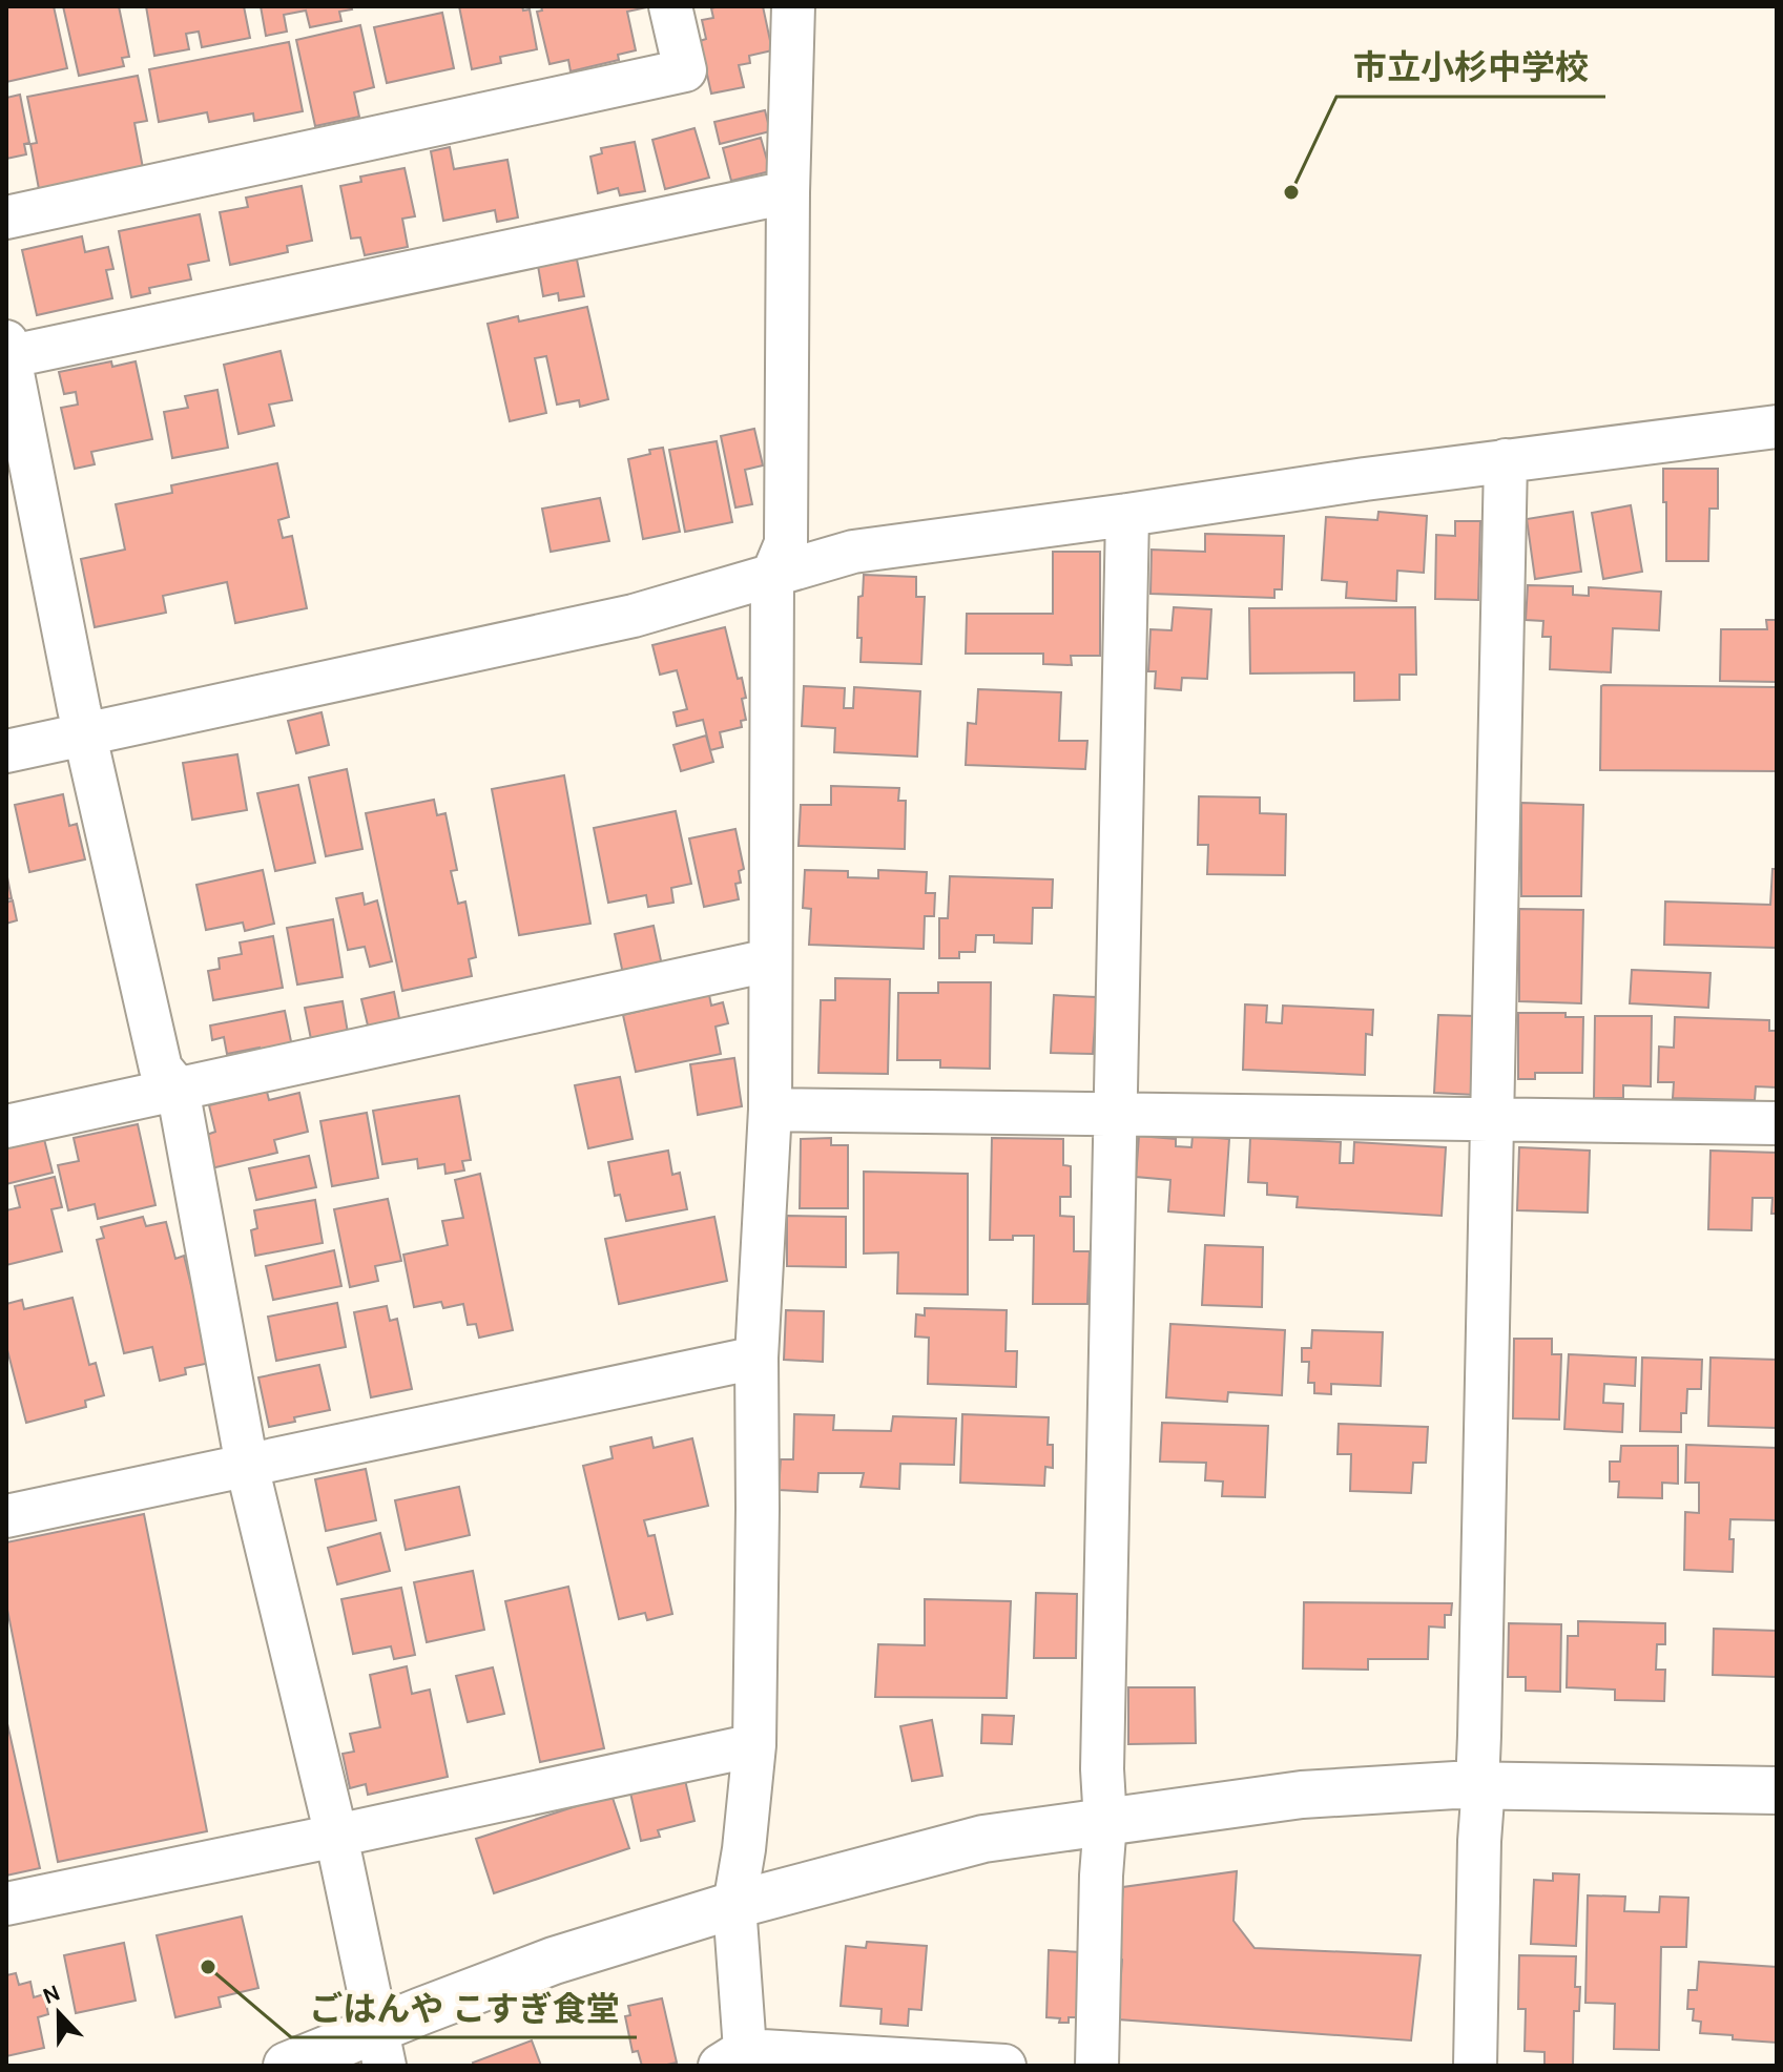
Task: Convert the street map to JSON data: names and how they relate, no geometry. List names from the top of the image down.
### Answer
{
  "places": ["市立小杉中学校", "ごはんや こすぎ食堂"],
  "north": "top"
}
